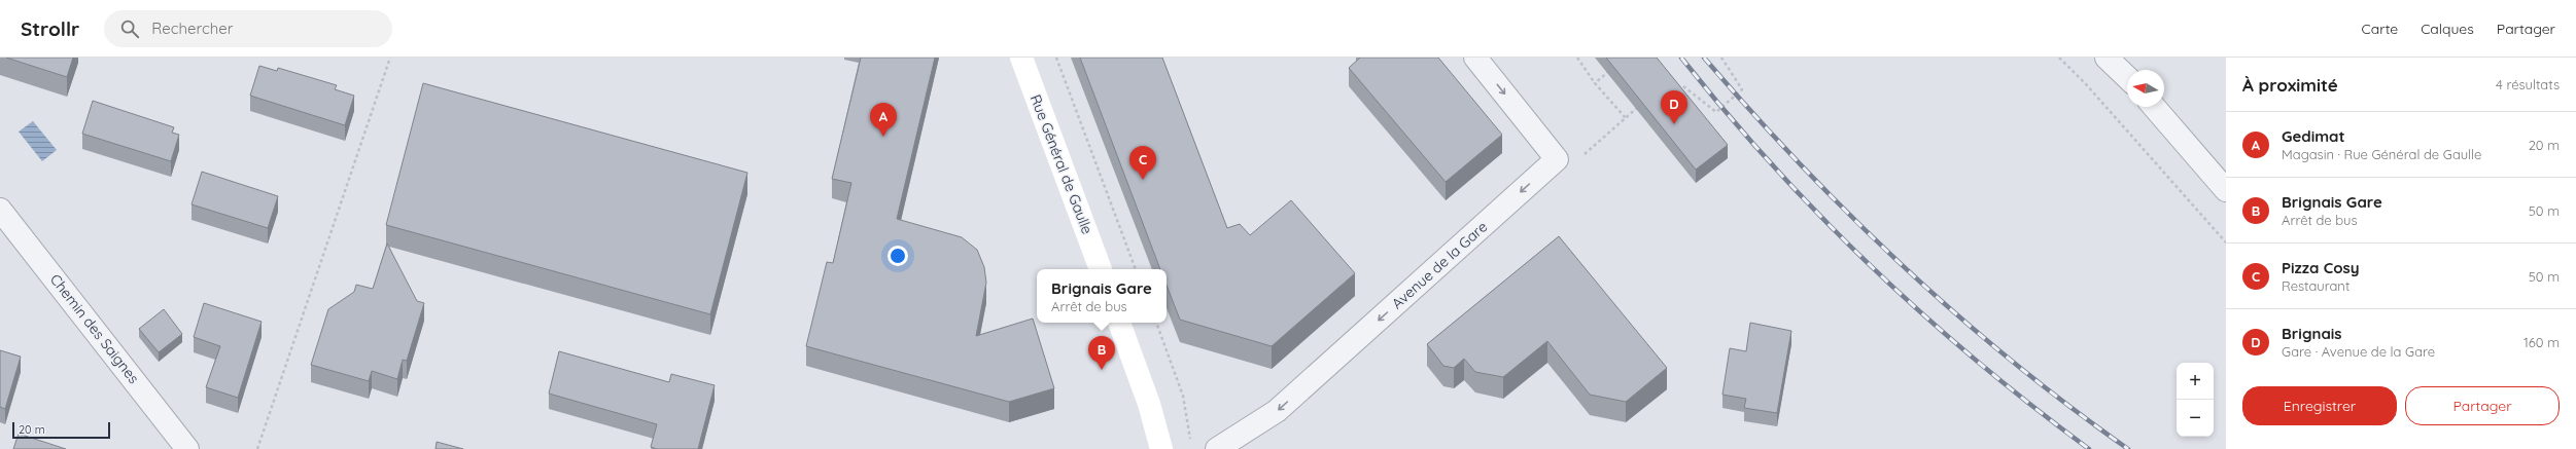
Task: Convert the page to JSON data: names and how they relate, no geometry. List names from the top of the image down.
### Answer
{
  "streets": {
    "main road": ["Rue Général de Gaulle"],
    "street": ["Avenue de la Gare", "Chemin des Saignes"]
  },
  "one_way": ["Avenue de la Gare"],
  "scale_bar": "20 m",
  "north": "left",
  "page": {
    "header": "Strollr",
    "search": "Rechercher",
    "nav": ["Carte", "Calques", "Partager"],
    "heading": ["À proximité", "4 résultats"],
    "pins": [
      "D",
      "A",
      "C",
      "B"
    ],
    "list": [
      {
        "mark": "A",
        "name": "Gedimat",
        "note": "Magasin · Rue Général de Gaulle",
        "value": "20 m"
      },
      {
        "mark": "B",
        "name": "Brignais Gare",
        "note": "Arrêt de bus",
        "value": "50 m"
      },
      {
        "mark": "C",
        "name": "Pizza Cosy",
        "note": "Restaurant",
        "value": "50 m"
      },
      {
        "mark": "D",
        "name": "Brignais",
        "note": "Gare · Avenue de la Gare",
        "value": "160 m"
      }
    ],
    "popup": ["Brignais Gare", "Arrêt de bus"],
    "map_buttons": ["+", "−"],
    "buttons": ["Enregistrer", "Partager"],
    "scale": "20 m"
  }
}
